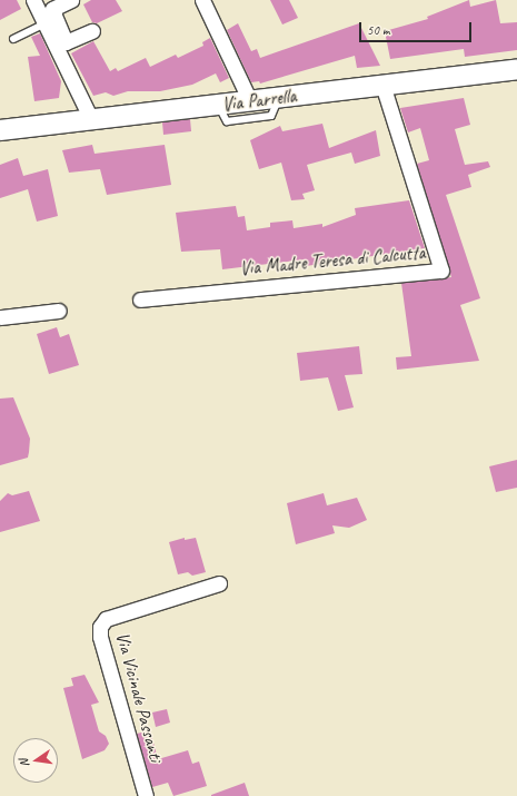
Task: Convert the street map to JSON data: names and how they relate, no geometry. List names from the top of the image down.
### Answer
{
  "streets": {
    "street": ["Via Parrella", "Via Madre Teresa di Calcutta", "Via Vicinale Passanti"]
  },
  "crossings": [
    ["Via Parrella", "Via Madre Teresa di Calcutta"]
  ],
  "scale_bar": "50 m",
  "north": "left"
}
